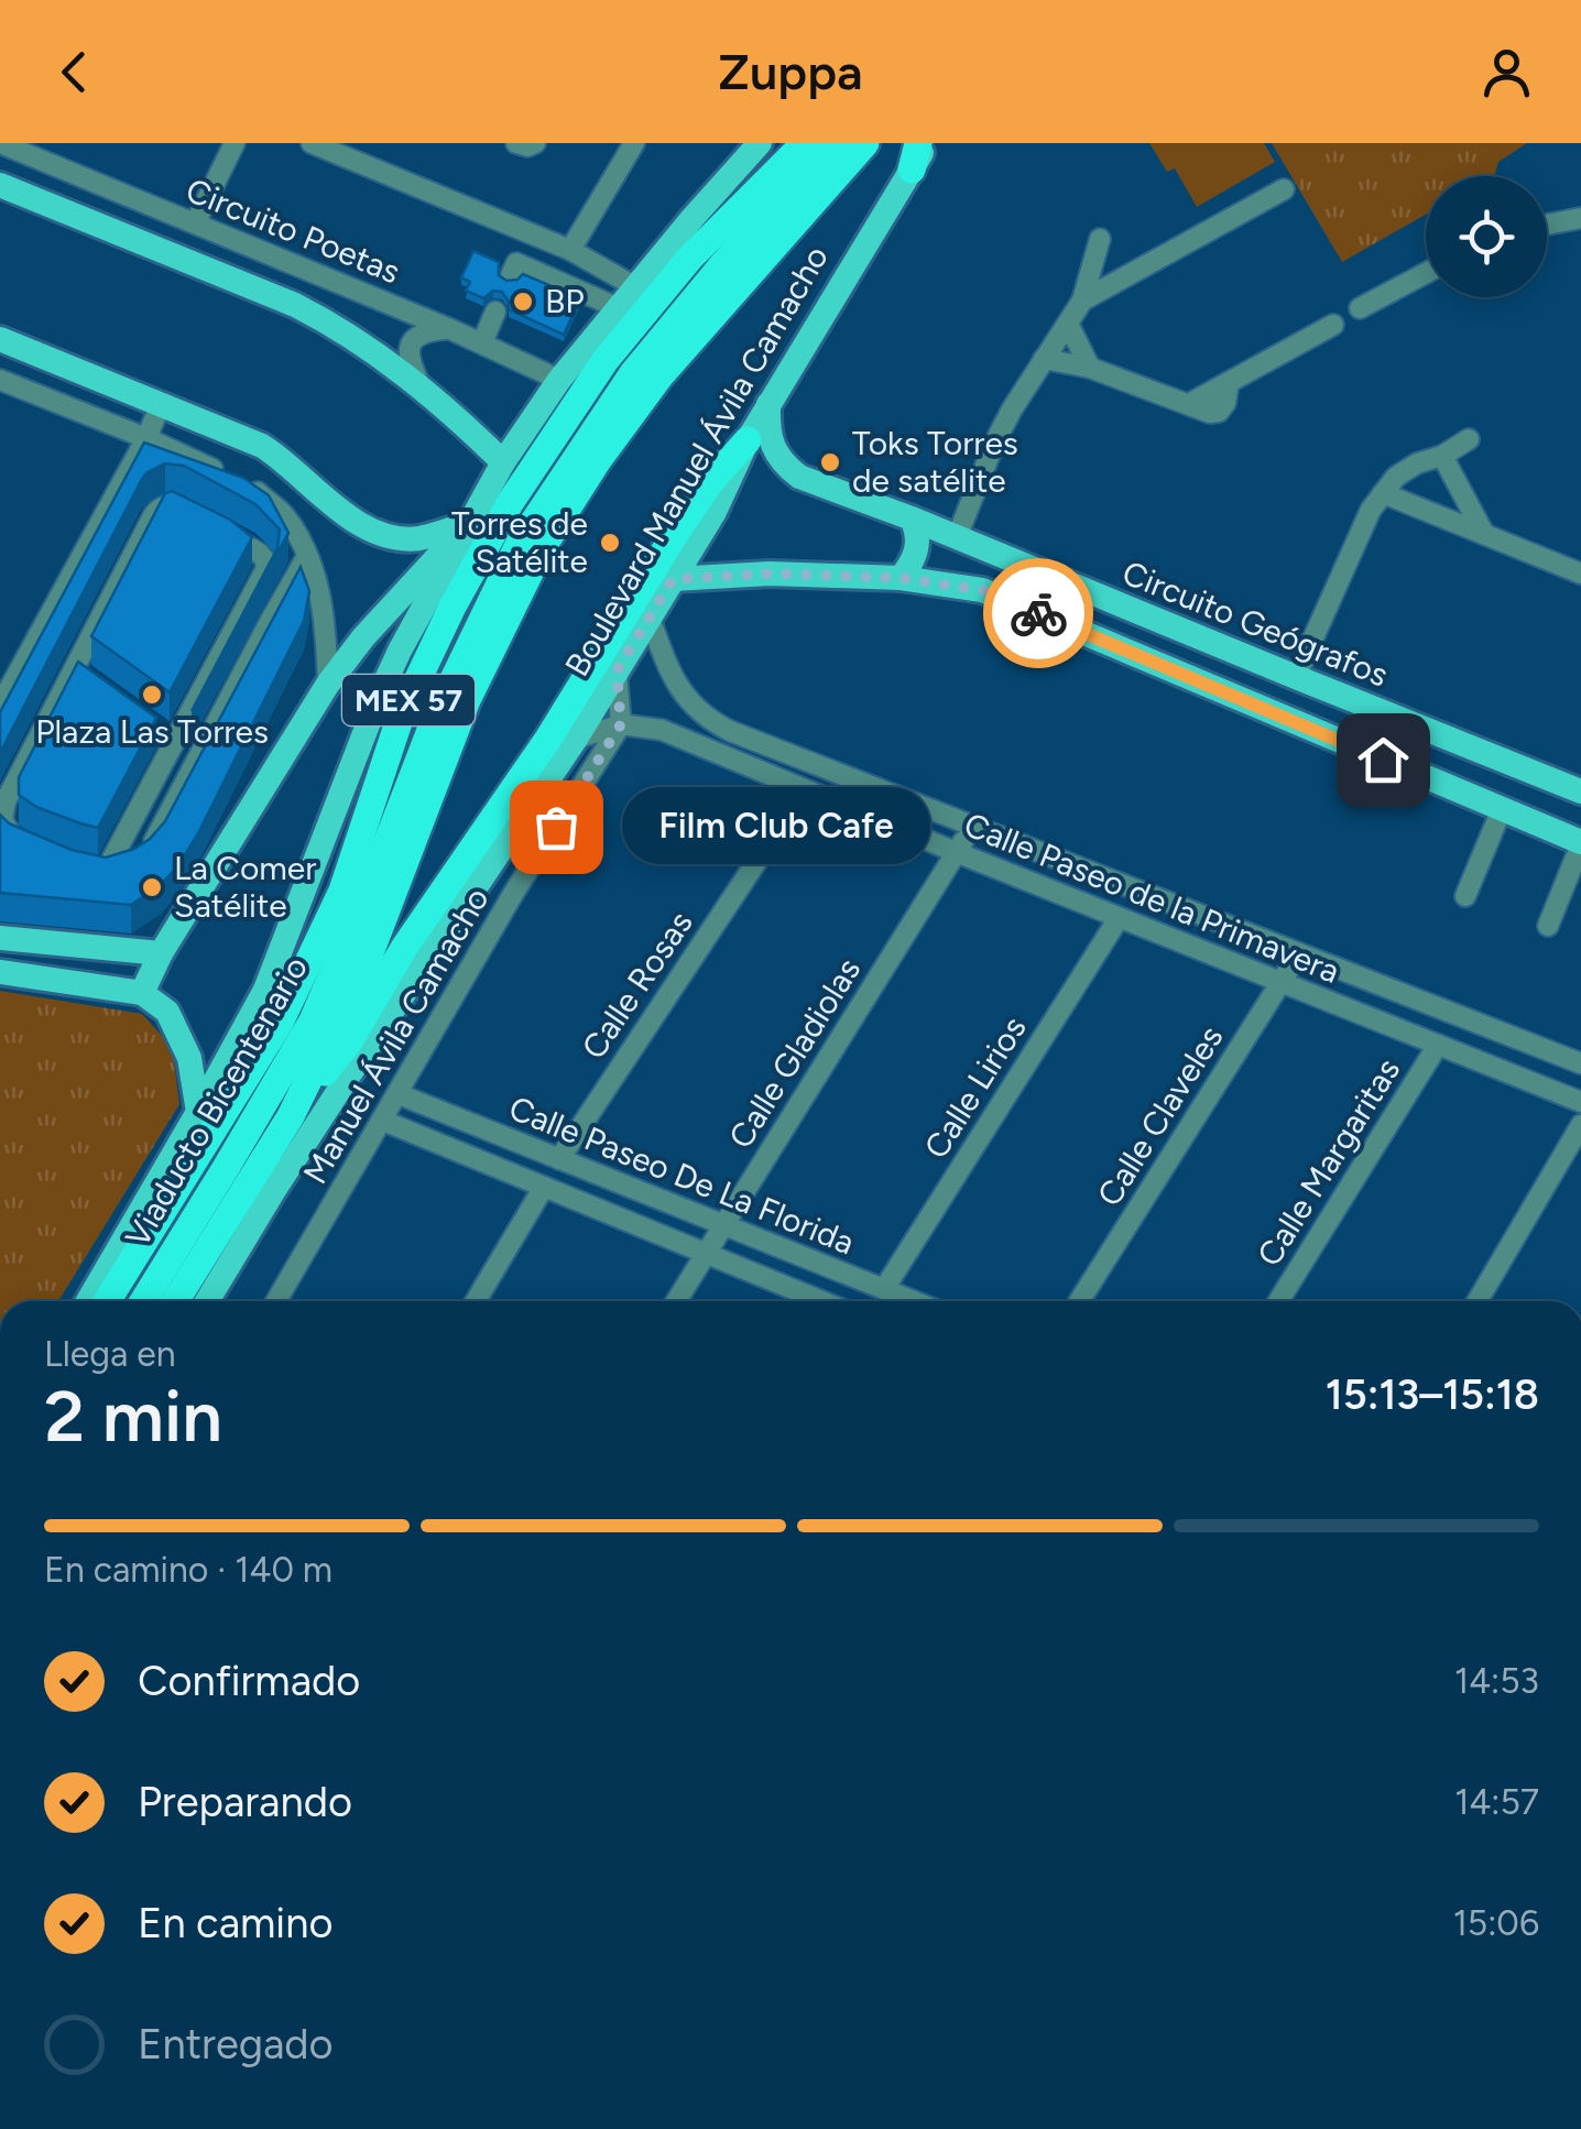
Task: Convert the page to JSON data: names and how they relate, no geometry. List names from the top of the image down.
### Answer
{
  "streets": {
    "highway": ["Boulevard Manuel Ávila Camacho", "MEX 57", "Viaducto Bicentenario"],
    "main road": ["Circuito Geógrafos"],
    "street": [
      "Circuito Poetas",
      "Calle Paseo de la Primavera",
      "Calle Rosas",
      "Manuel Ávila Camacho",
      "Calle Gladiolas",
      "Calle Lirios",
      "Calle Claveles",
      "Calle Margaritas",
      "Calle Paseo De La Florida"
    ]
  },
  "crossings": [
    ["Boulevard Manuel Ávila Camacho", "Circuito Geógrafos"],
    ["Boulevard Manuel Ávila Camacho", "Calle Paseo de la Primavera"],
    ["Calle Paseo de la Primavera", "Calle Rosas"],
    ["Calle Paseo de la Primavera", "Manuel Ávila Camacho"],
    ["Calle Paseo de la Primavera", "Calle Gladiolas"],
    ["Calle Paseo de la Primavera", "Calle Lirios"],
    ["Calle Paseo de la Primavera", "Calle Claveles"],
    ["Calle Paseo de la Primavera", "Calle Margaritas"],
    ["Calle Rosas", "Calle Paseo De La Florida"],
    ["Manuel Ávila Camacho", "Calle Paseo De La Florida"],
    ["Calle Gladiolas", "Calle Paseo De La Florida"],
    ["Calle Lirios", "Calle Paseo De La Florida"]
  ],
  "places": [
    "BP",
    "Toks Torres de satélite",
    "Torres de Satélite",
    "Plaza Las Torres",
    "Film Club Cafe",
    "La Comer Satélite"
  ],
  "page": {
    "header": "Zuppa",
    "bubble": "Film Club Cafe",
    "heading": ["2 min", "Llega en", "15:13–15:18"],
    "bar": "En camino · 140 m",
    "list": [
      ["Confirmado", "14:53"],
      ["Preparando", "14:57"],
      ["En camino", "15:06"],
      "Entregado"
    ]
  }
}
